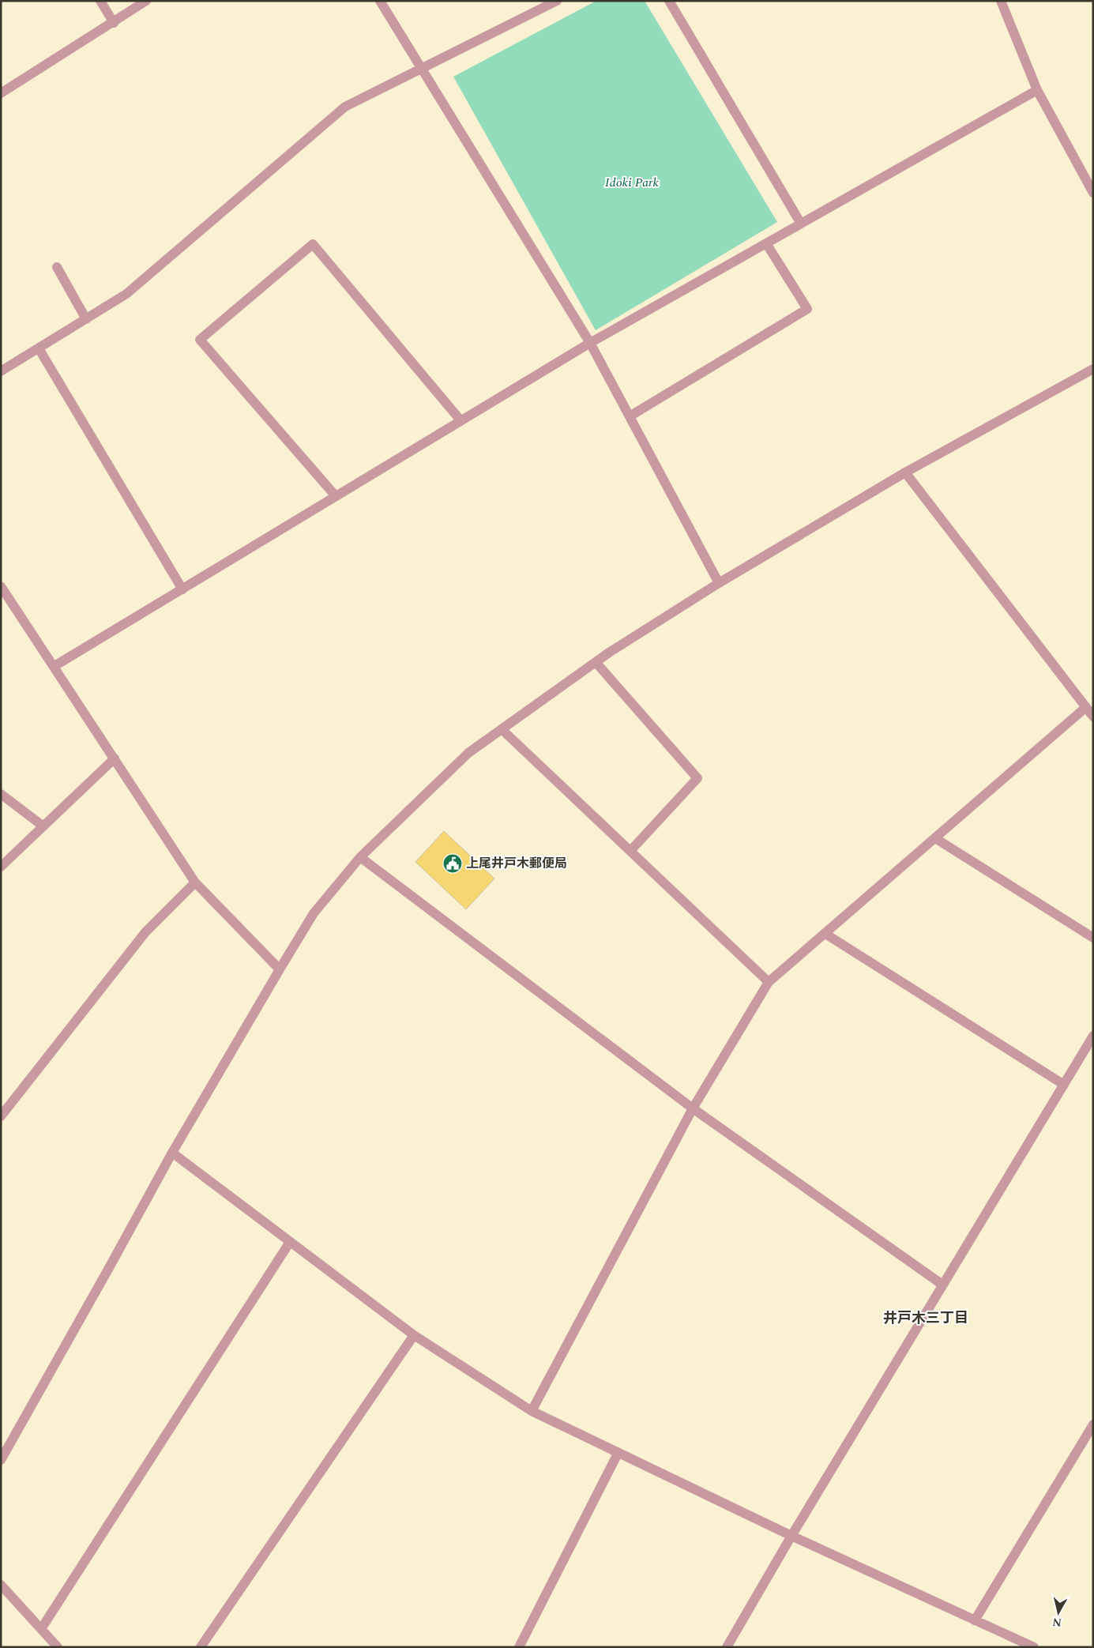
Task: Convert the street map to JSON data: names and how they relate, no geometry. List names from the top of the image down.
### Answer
{
  "districts": ["井戸木三丁目"],
  "parks": ["Idoki Park"],
  "places": {
    "public building": ["上尾井戸木郵便局"]
  },
  "north": "bottom"
}
